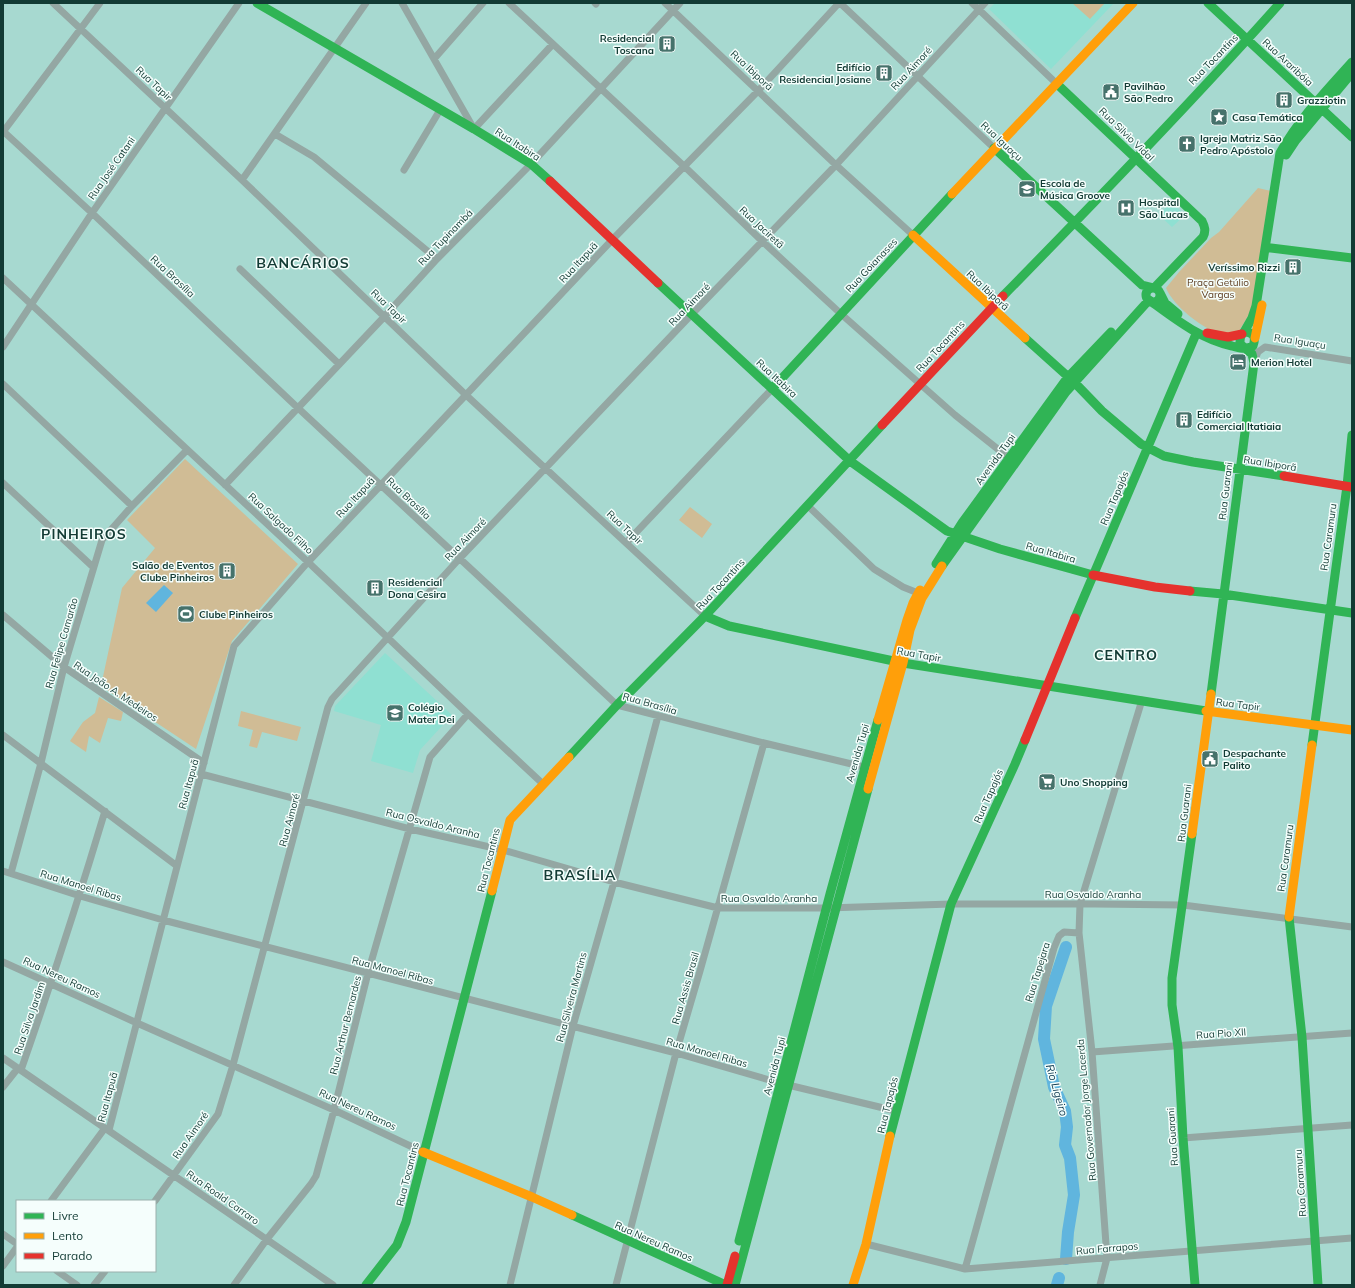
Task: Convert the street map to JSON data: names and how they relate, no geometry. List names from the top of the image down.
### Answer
{
  "streets": {
    "street": [
      "Rua Tocantins",
      "Rua Araribóia",
      "Rua Aimoré",
      "Rua Ibiporã",
      "Rua Tapir",
      "Rua Silvio Vidal",
      "Rua Iguaçu",
      "Rua Itabira",
      "Rua José Catani",
      "Rua Jaciretã",
      "Rua Tupinambá",
      "Rua Itapuã",
      "Rua Goianases",
      "Rua Brasília",
      "Avenida Tupi",
      "Rua Guarani",
      "Rua Tapajós",
      "Rua Salgado Filho",
      "Rua Caramuru",
      "Rua Felipe Camarão",
      "Rua João A. Medeiros",
      "Rua Osvaldo Aranha",
      "Rua Manoel Ribas",
      "Rua Tapejara",
      "Rua Nereu Ramos",
      "Rua Assis Brasil",
      "Rua Silveira Martins",
      "Rua Silva Jardim",
      "Rua Arthur Bernardes",
      "Rua Pio XII",
      "Rua Governador Jorge Lacerda",
      "Rua Roald Carraro",
      "Rua Farrapos"
    ]
  },
  "crossings": [
    ["Rua Tocantins", "Rua Araribóia"],
    ["Rua Tocantins", "Rua Ibiporã"],
    ["Rua Tocantins", "Rua Tapir"],
    ["Rua Tocantins", "Rua Silvio Vidal"],
    ["Rua Tocantins", "Rua Iguaçu"],
    ["Rua Tocantins", "Rua Itabira"],
    ["Rua Tocantins", "Rua Jaciretã"],
    ["Rua Tocantins", "Rua Brasília"],
    ["Rua Tocantins", "Rua Salgado Filho"],
    ["Rua Tocantins", "Rua Osvaldo Aranha"],
    ["Rua Tocantins", "Rua Manoel Ribas"],
    ["Rua Tocantins", "Rua Nereu Ramos"],
    ["Rua Aimoré", "Rua Ibiporã"],
    ["Rua Aimoré", "Rua Tapir"],
    ["Rua Aimoré", "Rua Silvio Vidal"],
    ["Rua Aimoré", "Rua Iguaçu"],
    ["Rua Aimoré", "Rua Itabira"],
    ["Rua Aimoré", "Rua Jaciretã"],
    ["Rua Aimoré", "Rua Brasília"],
    ["Rua Aimoré", "Rua Salgado Filho"],
    ["Rua Aimoré", "Rua Osvaldo Aranha"],
    ["Rua Aimoré", "Rua Manoel Ribas"],
    ["Rua Aimoré", "Rua Nereu Ramos"],
    ["Rua Aimoré", "Rua Roald Carraro"],
    ["Rua Ibiporã", "Rua Tupinambá"],
    ["Rua Ibiporã", "Rua Itapuã"],
    ["Rua Ibiporã", "Rua Goianases"],
    ["Rua Ibiporã", "Avenida Tupi"],
    ["Rua Ibiporã", "Rua Guarani"],
    ["Rua Ibiporã", "Rua Tapajós"],
    ["Rua Ibiporã", "Rua Caramuru"],
    ["Rua Tapir", "Rua José Catani"],
    ["Rua Tapir", "Rua Tupinambá"],
    ["Rua Tapir", "Rua Itapuã"],
    ["Rua Tapir", "Rua Goianases"],
    ["Rua Tapir", "Avenida Tupi"],
    ["Rua Tapir", "Rua Guarani"],
    ["Rua Tapir", "Rua Tapajós"],
    ["Rua Tapir", "Rua Caramuru"],
    ["Rua Silvio Vidal", "Rua Iguaçu"],
    ["Rua Silvio Vidal", "Rua Goianases"],
    ["Rua Iguaçu", "Rua Itapuã"],
    ["Rua Iguaçu", "Rua Goianases"],
    ["Rua Iguaçu", "Rua Guarani"],
    ["Rua Itabira", "Rua Tupinambá"],
    ["Rua Itabira", "Rua Itapuã"],
    ["Rua Itabira", "Rua Goianases"],
    ["Rua Itabira", "Avenida Tupi"],
    ["Rua Itabira", "Rua Guarani"],
    ["Rua Itabira", "Rua Tapajós"],
    ["Rua Itabira", "Rua Caramuru"],
    ["Rua José Catani", "Rua Brasília"],
    ["Rua José Catani", "Rua Salgado Filho"],
    ["Rua Jaciretã", "Rua Tupinambá"],
    ["Rua Jaciretã", "Rua Itapuã"],
    ["Rua Jaciretã", "Rua Goianases"],
    ["Rua Jaciretã", "Avenida Tupi"],
    ["Rua Tupinambá", "Rua Brasília"],
    ["Rua Tupinambá", "Rua Salgado Filho"],
    ["Rua Itapuã", "Rua Brasília"],
    ["Rua Itapuã", "Rua Salgado Filho"],
    ["Rua Itapuã", "Rua João A. Medeiros"],
    ["Rua Itapuã", "Rua Osvaldo Aranha"],
    ["Rua Itapuã", "Rua Manoel Ribas"],
    ["Rua Itapuã", "Rua Nereu Ramos"],
    ["Rua Itapuã", "Rua Roald Carraro"],
    ["Rua Brasília", "Avenida Tupi"],
    ["Rua Brasília", "Rua Assis Brasil"],
    ["Rua Brasília", "Rua Silveira Martins"],
    ["Avenida Tupi", "Rua Osvaldo Aranha"],
    ["Avenida Tupi", "Rua Manoel Ribas"],
    ["Avenida Tupi", "Rua Nereu Ramos"],
    ["Rua Guarani", "Rua Osvaldo Aranha"],
    ["Rua Guarani", "Rua Pio XII"],
    ["Rua Guarani", "Rua Farrapos"],
    ["Rua Tapajós", "Rua Osvaldo Aranha"],
    ["Rua Tapajós", "Rua Manoel Ribas"],
    ["Rua Tapajós", "Rua Farrapos"],
    ["Rua Salgado Filho", "Rua Felipe Camarão"],
    ["Rua Salgado Filho", "Rua Arthur Bernardes"],
    ["Rua Caramuru", "Rua Osvaldo Aranha"],
    ["Rua Caramuru", "Rua Pio XII"],
    ["Rua Caramuru", "Rua Farrapos"],
    ["Rua Felipe Camarão", "Rua João A. Medeiros"],
    ["Rua Felipe Camarão", "Rua Manoel Ribas"],
    ["Rua Osvaldo Aranha", "Rua Assis Brasil"],
    ["Rua Osvaldo Aranha", "Rua Silveira Martins"],
    ["Rua Osvaldo Aranha", "Rua Arthur Bernardes"],
    ["Rua Manoel Ribas", "Rua Assis Brasil"],
    ["Rua Manoel Ribas", "Rua Silveira Martins"],
    ["Rua Manoel Ribas", "Rua Silva Jardim"],
    ["Rua Manoel Ribas", "Rua Arthur Bernardes"],
    ["Rua Tapejara", "Rua Governador Jorge Lacerda"],
    ["Rua Tapejara", "Rua Farrapos"],
    ["Rua Nereu Ramos", "Rua Assis Brasil"],
    ["Rua Nereu Ramos", "Rua Silveira Martins"],
    ["Rua Nereu Ramos", "Rua Silva Jardim"],
    ["Rua Nereu Ramos", "Rua Arthur Bernardes"],
    ["Rua Silva Jardim", "Rua Roald Carraro"],
    ["Rua Arthur Bernardes", "Rua Roald Carraro"],
    ["Rua Pio XII", "Rua Governador Jorge Lacerda"],
    ["Rua Governador Jorge Lacerda", "Rua Farrapos"]
  ],
  "districts": [
    "BANCÁRIOS",
    "PINHEIROS",
    "CENTRO",
    "BRASÍLIA"
  ],
  "water": ["Rio Ligeiro"],
  "parks": ["Praça Getúlio Vargas"],
  "places": {
    "building": [
      "Residencial Toscana",
      "Edifício Residencial Josiane",
      "Grazziotin",
      "Veríssimo Rizzi",
      "Edifício Comercial Itatiaia",
      "Salão de Eventos Clube Pinheiros",
      "Residencial Dona Cesira"
    ],
    "public building": ["Pavilhão São Pedro", "Despachante Palito"],
    "place": ["Casa Temática"],
    "church": ["Igreja Matriz São Pedro Apóstolo"],
    "school or university": ["Escola de Música Groove", "Colégio Mater Dei"],
    "hospital": ["Hospital São Lucas"],
    "hotel": ["Merion Hotel"],
    "sports": ["Clube Pinheiros"],
    "supermarket": ["Uno Shopping"]
  },
  "legend": ["Livre", "Lento", "Parado"]
}
